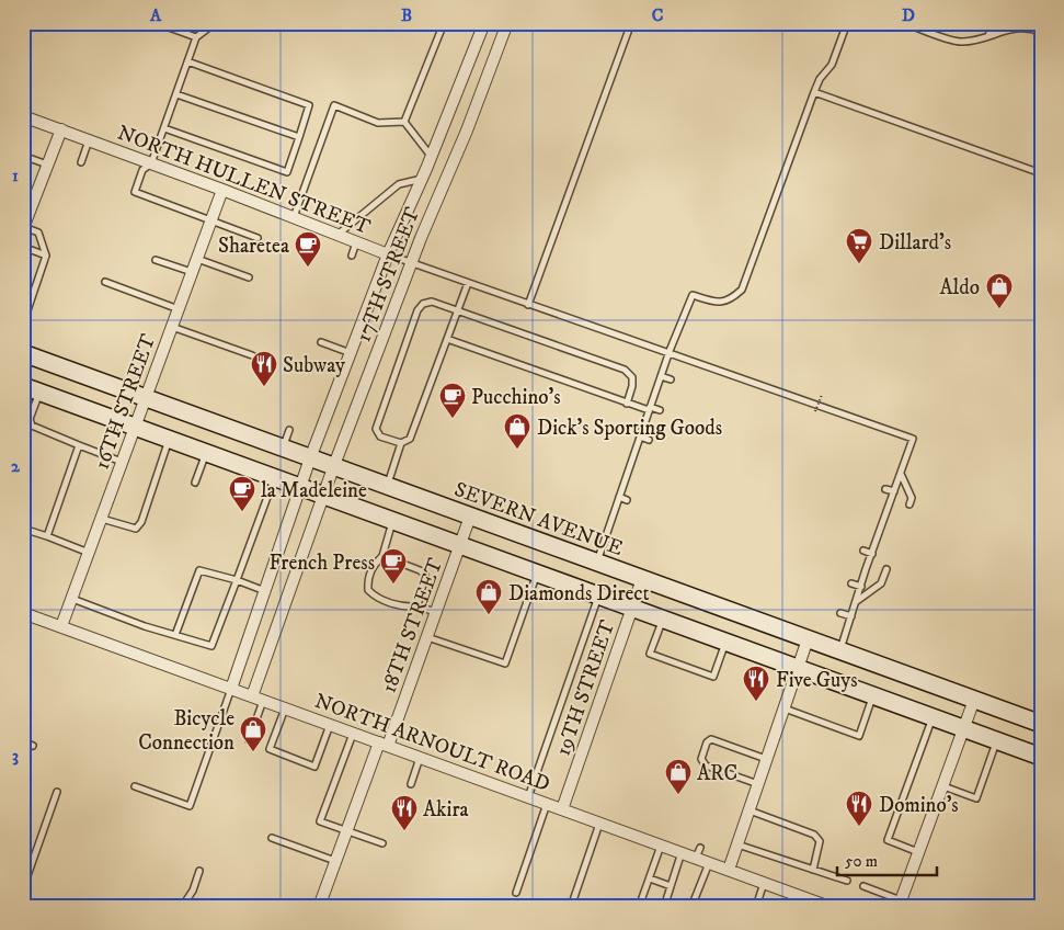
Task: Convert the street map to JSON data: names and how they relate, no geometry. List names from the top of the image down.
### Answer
{
  "streets": {
    "street": [
      "NORTH HULLEN STREET",
      "17TH STREET",
      "16TH STREET",
      "SEVERN AVENUE",
      "18TH STREET",
      "19TH STREET",
      "NORTH ARNOULT ROAD"
    ]
  },
  "crossings": [
    ["NORTH HULLEN STREET", "17TH STREET"],
    ["NORTH HULLEN STREET", "16TH STREET"],
    ["17TH STREET", "SEVERN AVENUE"],
    ["17TH STREET", "NORTH ARNOULT ROAD"],
    ["16TH STREET", "SEVERN AVENUE"],
    ["16TH STREET", "NORTH ARNOULT ROAD"],
    ["SEVERN AVENUE", "18TH STREET"],
    ["SEVERN AVENUE", "19TH STREET"],
    ["18TH STREET", "NORTH ARNOULT ROAD"],
    ["19TH STREET", "NORTH ARNOULT ROAD"]
  ],
  "places": {
    "supermarket": ["Dillard's"],
    "cafe": [
      "Sharetea",
      "Pucchino's",
      "la Madeleine",
      "French Press"
    ],
    "shop": [
      "Aldo",
      "Dick's Sporting Goods",
      "Diamonds Direct",
      "Bicycle Connection",
      "ARC"
    ],
    "restaurant": [
      "Subway",
      "Five Guys",
      "Domino's",
      "Akira"
    ]
  },
  "scale_bar": "50 m",
  "grid": {
    "columns": [
      "A",
      "B",
      "C",
      "D"
    ],
    "rows": ["1", "2", "3"]
  }
}
